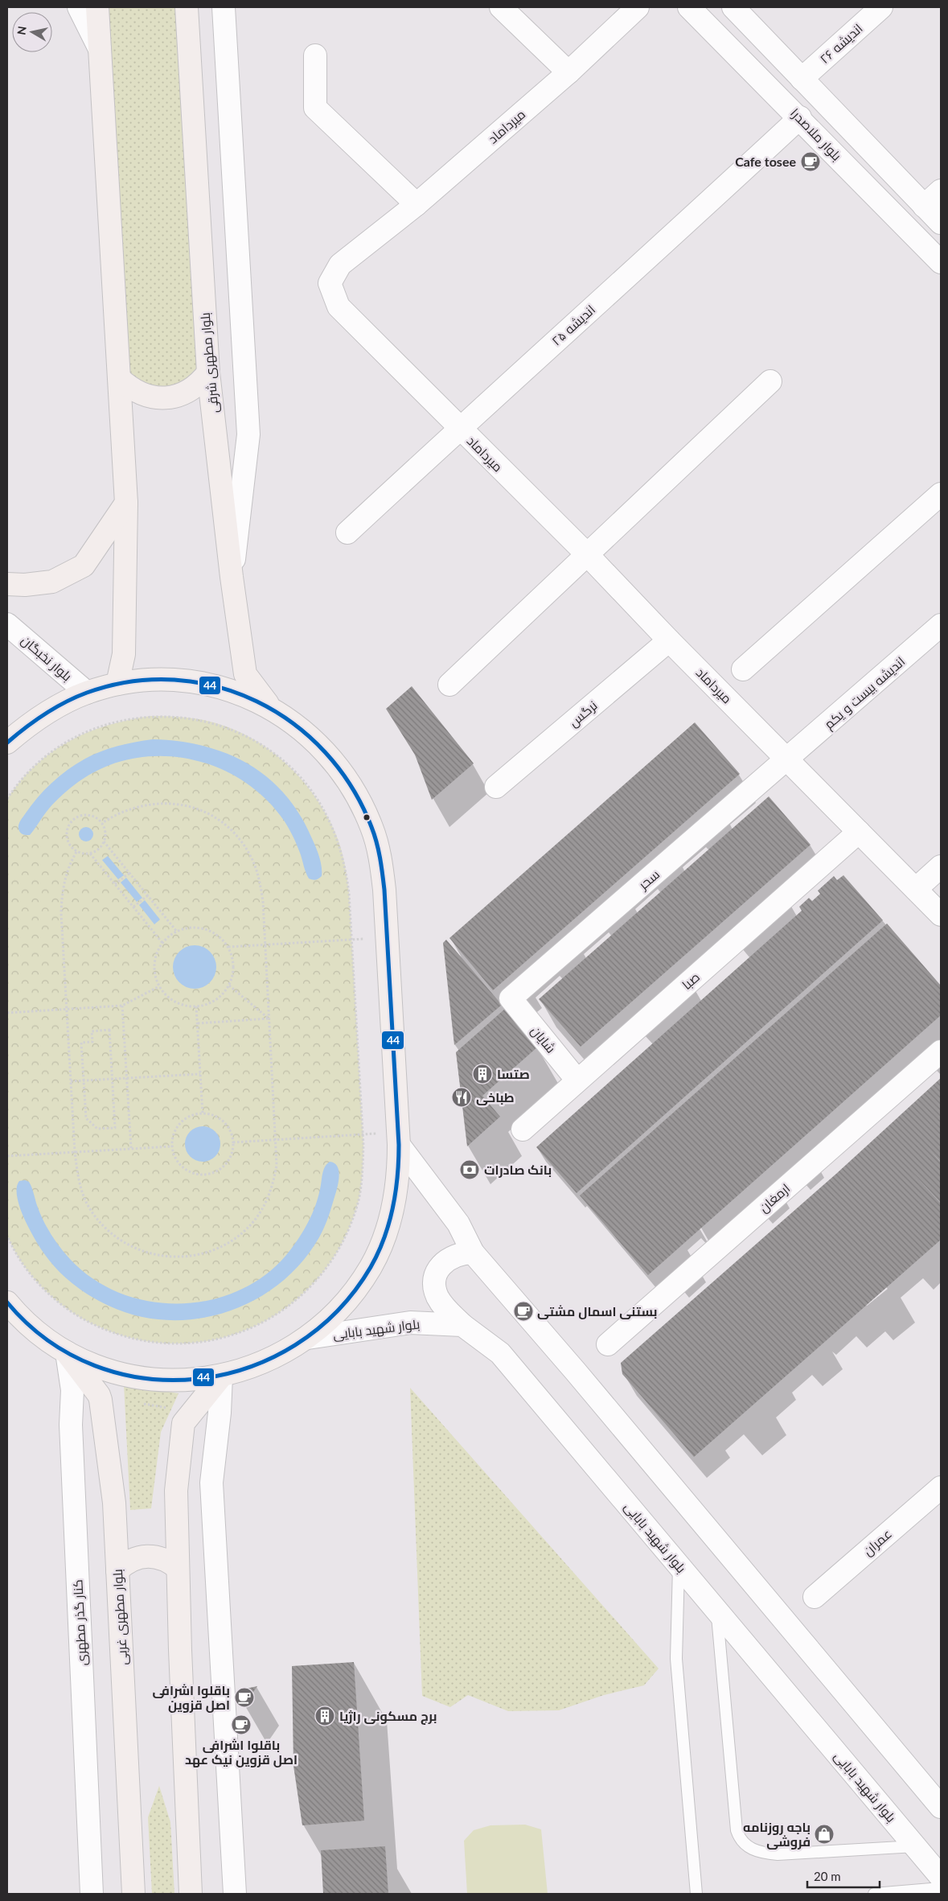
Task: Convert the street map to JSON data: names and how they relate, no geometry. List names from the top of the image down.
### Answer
{
  "streets": {
    "main road": ["بلوار مطهری شرقی", "بلوار مطهری غربی"],
    "street": [
      "اندیشه ۲۶",
      "میرداماد",
      "بلوار ملاصدرا",
      "اندیشه ۲۵",
      "بلوار نخبگان",
      "اندیشه بیست و یکم",
      "نرگس",
      "سحر",
      "صبا",
      "شایان",
      "ارمغان",
      "بلوار شهید بابایی",
      "عمران",
      "کنار گذر مطهری"
    ]
  },
  "crossings": [
    ["میرداماد", "اندیشه ۲۵"],
    ["میرداماد", "اندیشه بیست و یکم"],
    ["میرداماد", "نرگس"],
    ["میرداماد", "سحر"],
    ["میرداماد", "صبا"],
    ["بلوار ملاصدرا", "اندیشه ۲۵"],
    ["اندیشه بیست و یکم", "سحر"],
    ["سحر", "شایان"],
    ["صبا", "شایان"],
    ["بلوار مطهری غربی", "کنار گذر مطهری"]
  ],
  "places": {
    "cafe": [
      "Cafe tosee",
      "بستنی اسمال مشتی",
      "باقلوا اشرافی اصل قزوین",
      "باقلوا اشرافی اصل قزوین نیک عهد"
    ],
    "building": ["صتسا", "برج مسکونی راژیا"],
    "restaurant": ["طباخی"],
    "bank": ["بانک صادرات"],
    "shop": ["باجه روزنامه فروشی"]
  },
  "lines": ["transit line 44"],
  "scale_bar": "20 m",
  "north": "left"
}
